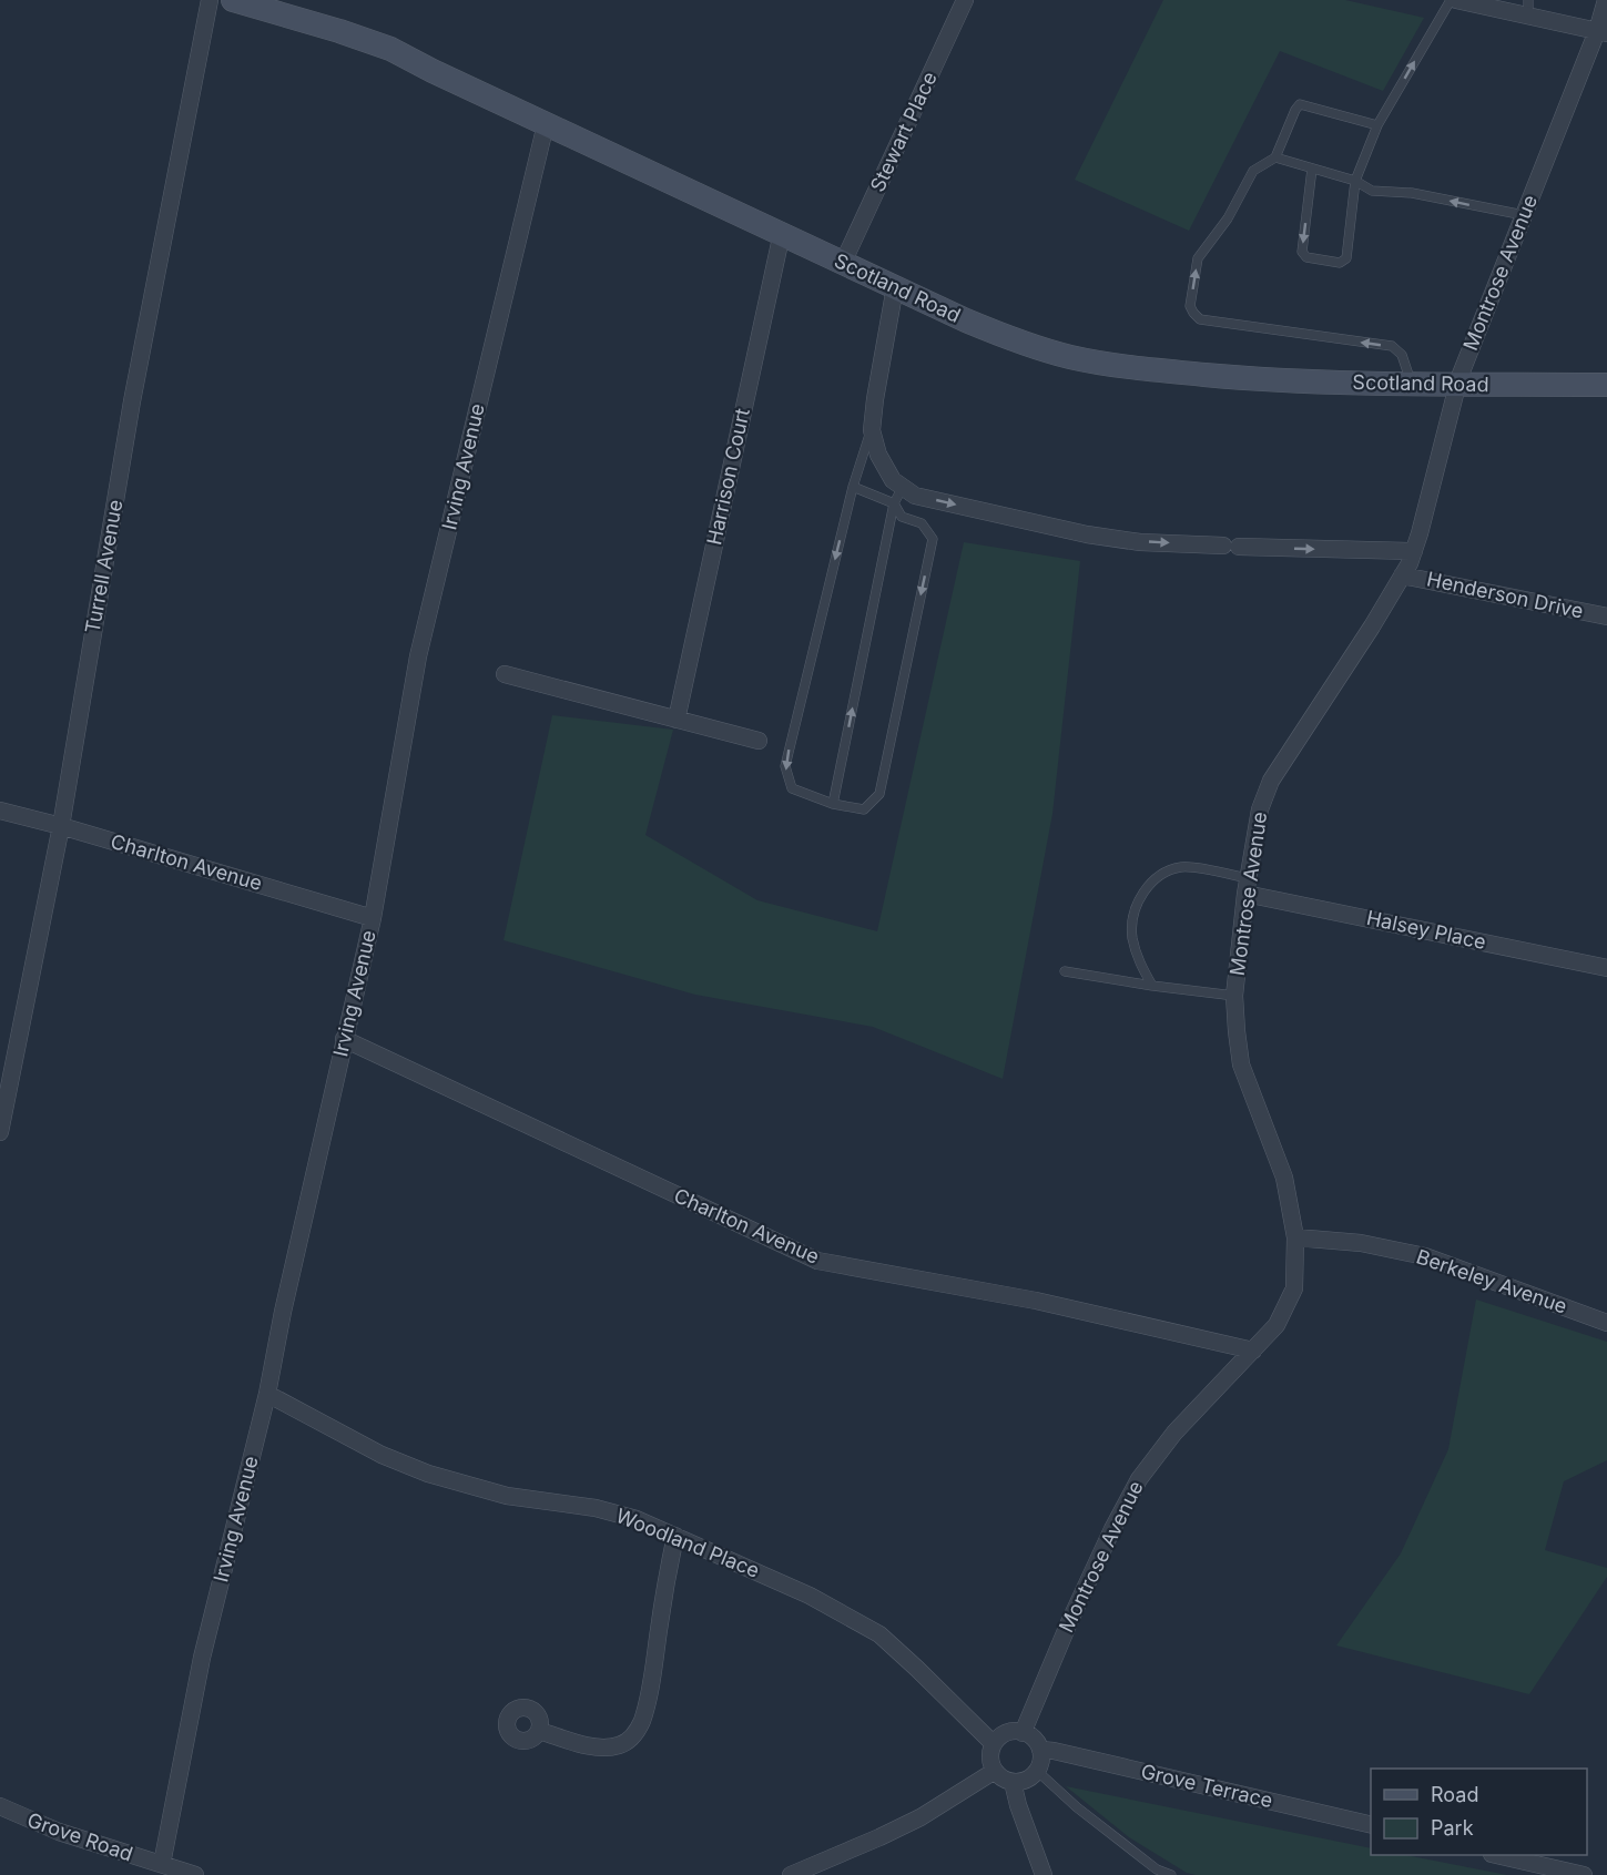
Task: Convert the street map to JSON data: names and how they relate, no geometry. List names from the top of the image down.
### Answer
{
  "streets": {
    "main road": ["Scotland Road"],
    "street": [
      "Stewart Place",
      "Montrose Avenue",
      "Irving Avenue",
      "Harrison Court",
      "Turrell Avenue",
      "Henderson Drive",
      "Charlton Avenue",
      "Halsey Place",
      "Berkeley Avenue",
      "Woodland Place",
      "Grove Terrace",
      "Grove Road"
    ]
  },
  "crossings": [
    ["Stewart Place", "Scotland Road"],
    ["Montrose Avenue", "Scotland Road"],
    ["Montrose Avenue", "Henderson Drive"],
    ["Montrose Avenue", "Charlton Avenue"],
    ["Montrose Avenue", "Halsey Place"],
    ["Montrose Avenue", "Berkeley Avenue"],
    ["Montrose Avenue", "Woodland Place"],
    ["Montrose Avenue", "Grove Terrace"],
    ["Scotland Road", "Irving Avenue"],
    ["Scotland Road", "Harrison Court"],
    ["Irving Avenue", "Charlton Avenue"],
    ["Irving Avenue", "Woodland Place"],
    ["Irving Avenue", "Grove Road"],
    ["Turrell Avenue", "Charlton Avenue"],
    ["Woodland Place", "Grove Terrace"]
  ],
  "legend": ["Road", "Park"]
}
